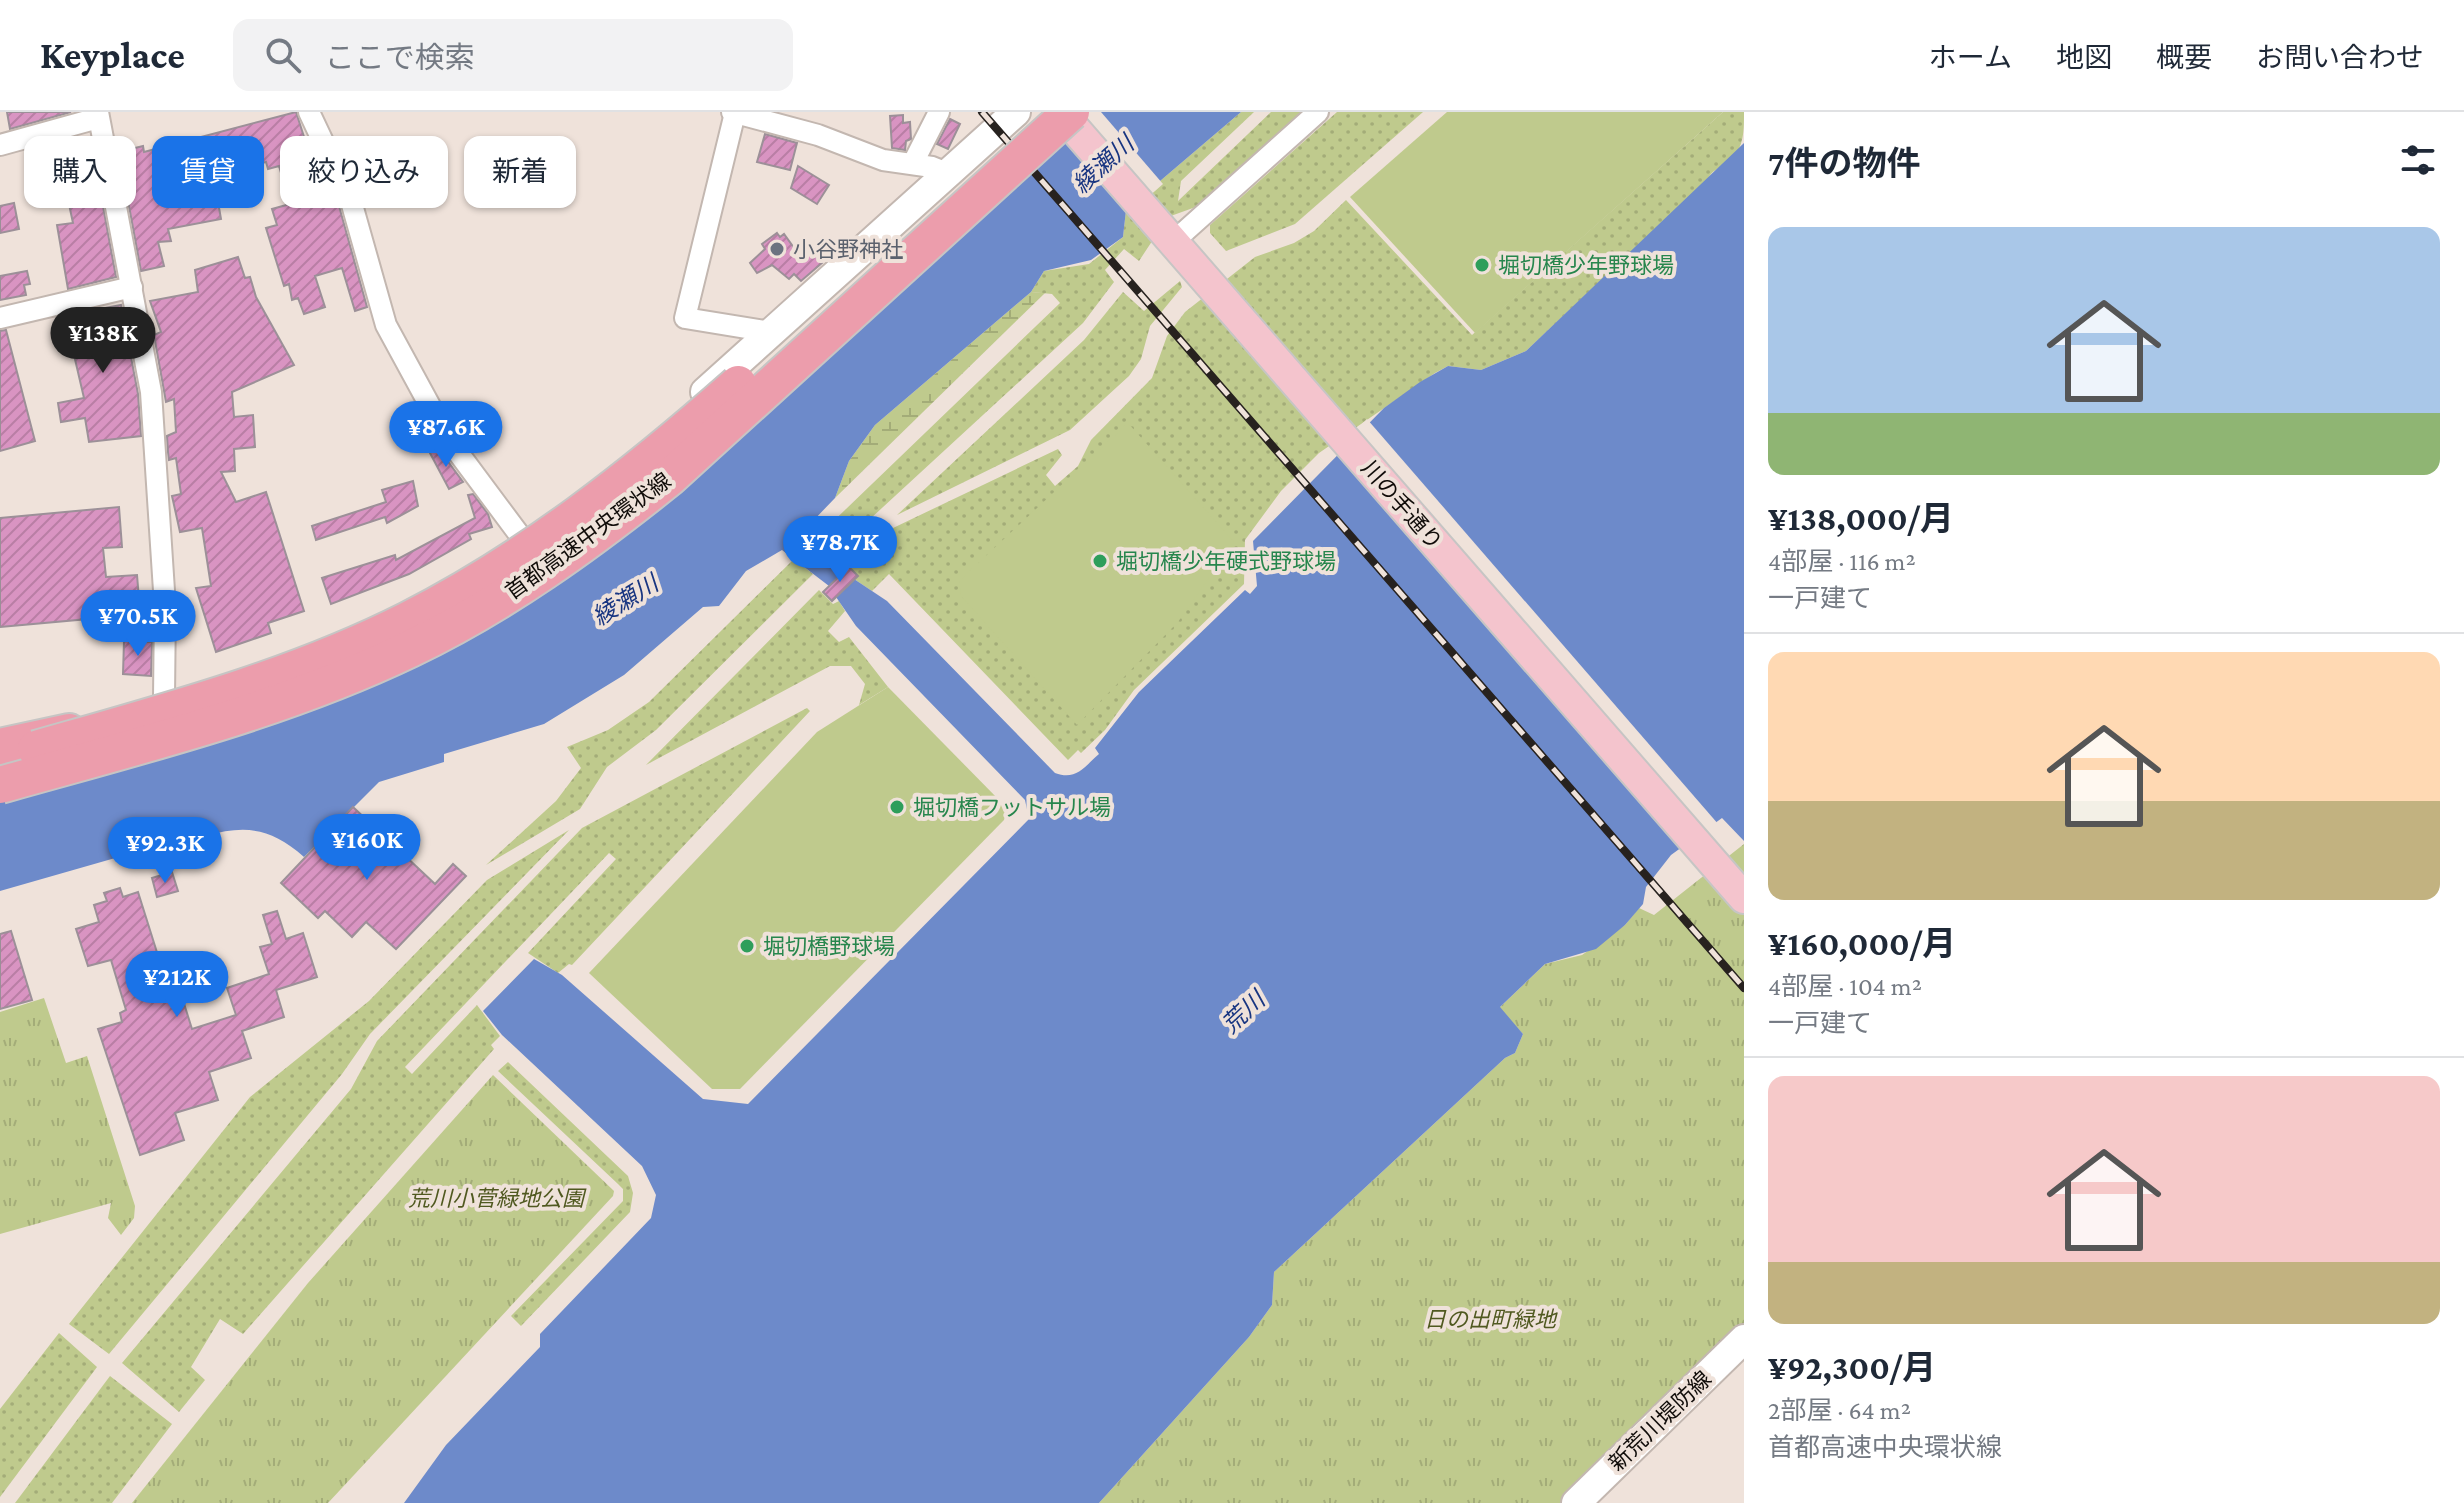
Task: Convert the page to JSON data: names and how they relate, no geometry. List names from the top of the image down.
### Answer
{
  "streets": {
    "highway": ["首都高速中央環状線"],
    "main road": ["川の手通り", "新荒川堤防線"]
  },
  "water": ["綾瀬川", "荒川"],
  "parks": ["荒川小菅緑地公園", "日の出町緑地"],
  "places": [
    "小谷野神社",
    "堀切橋少年野球場",
    "堀切橋少年硬式野球場",
    "堀切橋フットサル場",
    "堀切橋野球場"
  ],
  "page": {
    "header": "Keyplace",
    "search": "ここで検索",
    "nav": [
      "ホーム",
      "地図",
      "概要",
      "お問い合わせ"
    ],
    "heading": "7件の物件",
    "chip": [
      "購入",
      "賃貸",
      "絞り込み",
      "新着"
    ],
    "list": [
      {
        "name": "¥138,000/月",
        "note": "4部屋 · 116 m² · 一戸建て"
      },
      {
        "name": "¥160,000/月",
        "note": "4部屋 · 104 m² · 一戸建て"
      },
      {
        "name": "¥92,300/月",
        "note": "2部屋 · 64 m² · 首都高速中央環状線"
      }
    ],
    "price": [
      "¥138K",
      "¥87.6K",
      "¥78.7K",
      "¥70.5K",
      "¥160K",
      "¥92.3K",
      "¥212K"
    ]
  }
}
